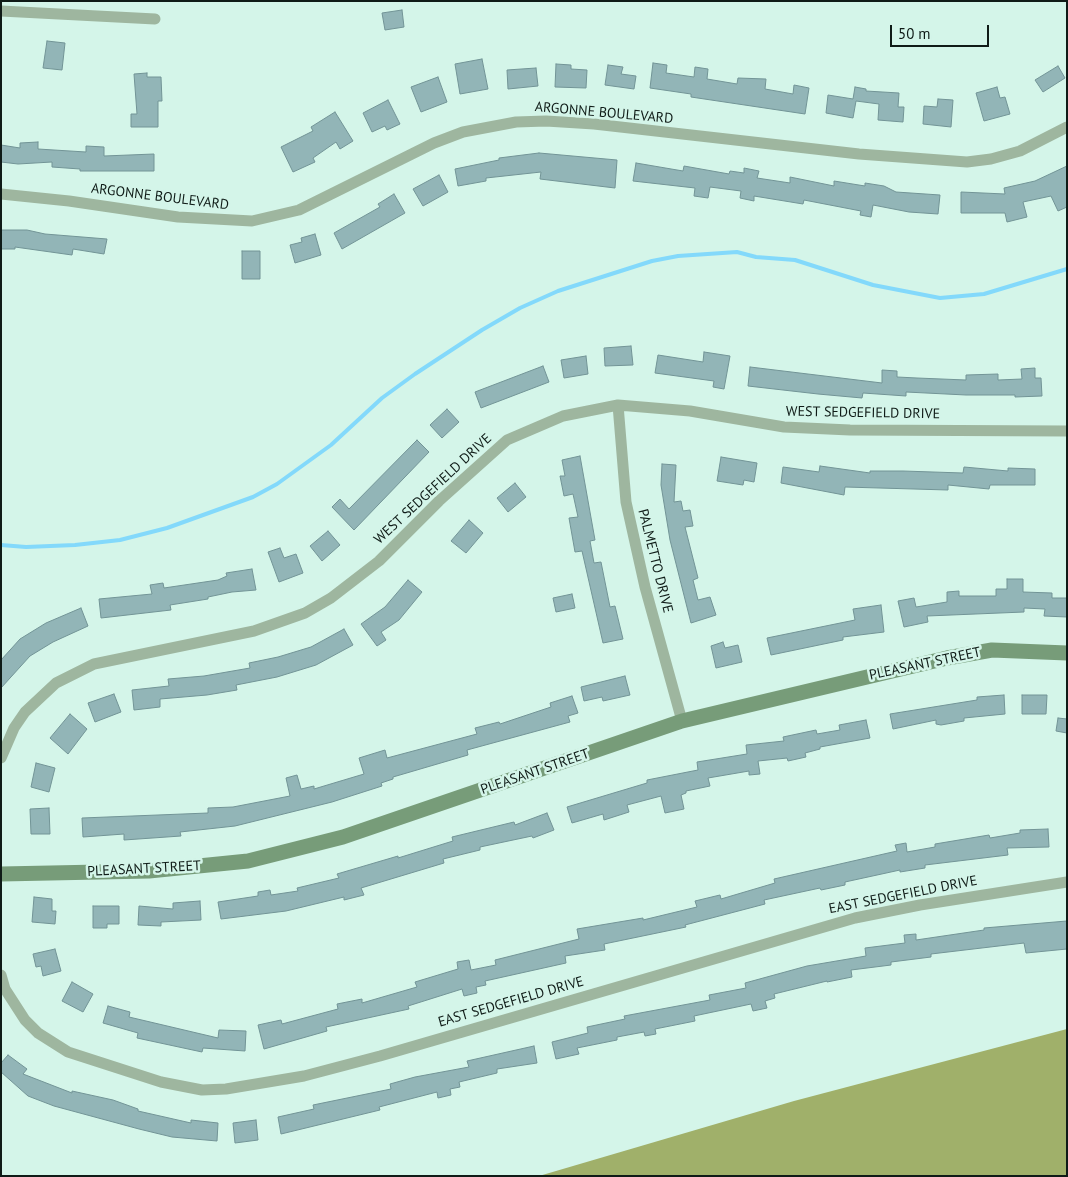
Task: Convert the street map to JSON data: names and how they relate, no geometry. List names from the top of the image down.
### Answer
{
  "streets": {
    "street": [
      "ARGONNE BOULEVARD",
      "WEST SEDGEFIELD DRIVE",
      "PALMETTO DRIVE",
      "PLEASANT STREET",
      "EAST SEDGEFIELD DRIVE"
    ]
  },
  "crossings": [
    ["WEST SEDGEFIELD DRIVE", "PALMETTO DRIVE"],
    ["PALMETTO DRIVE", "PLEASANT STREET"]
  ],
  "scale_bar": "50 m"
}
